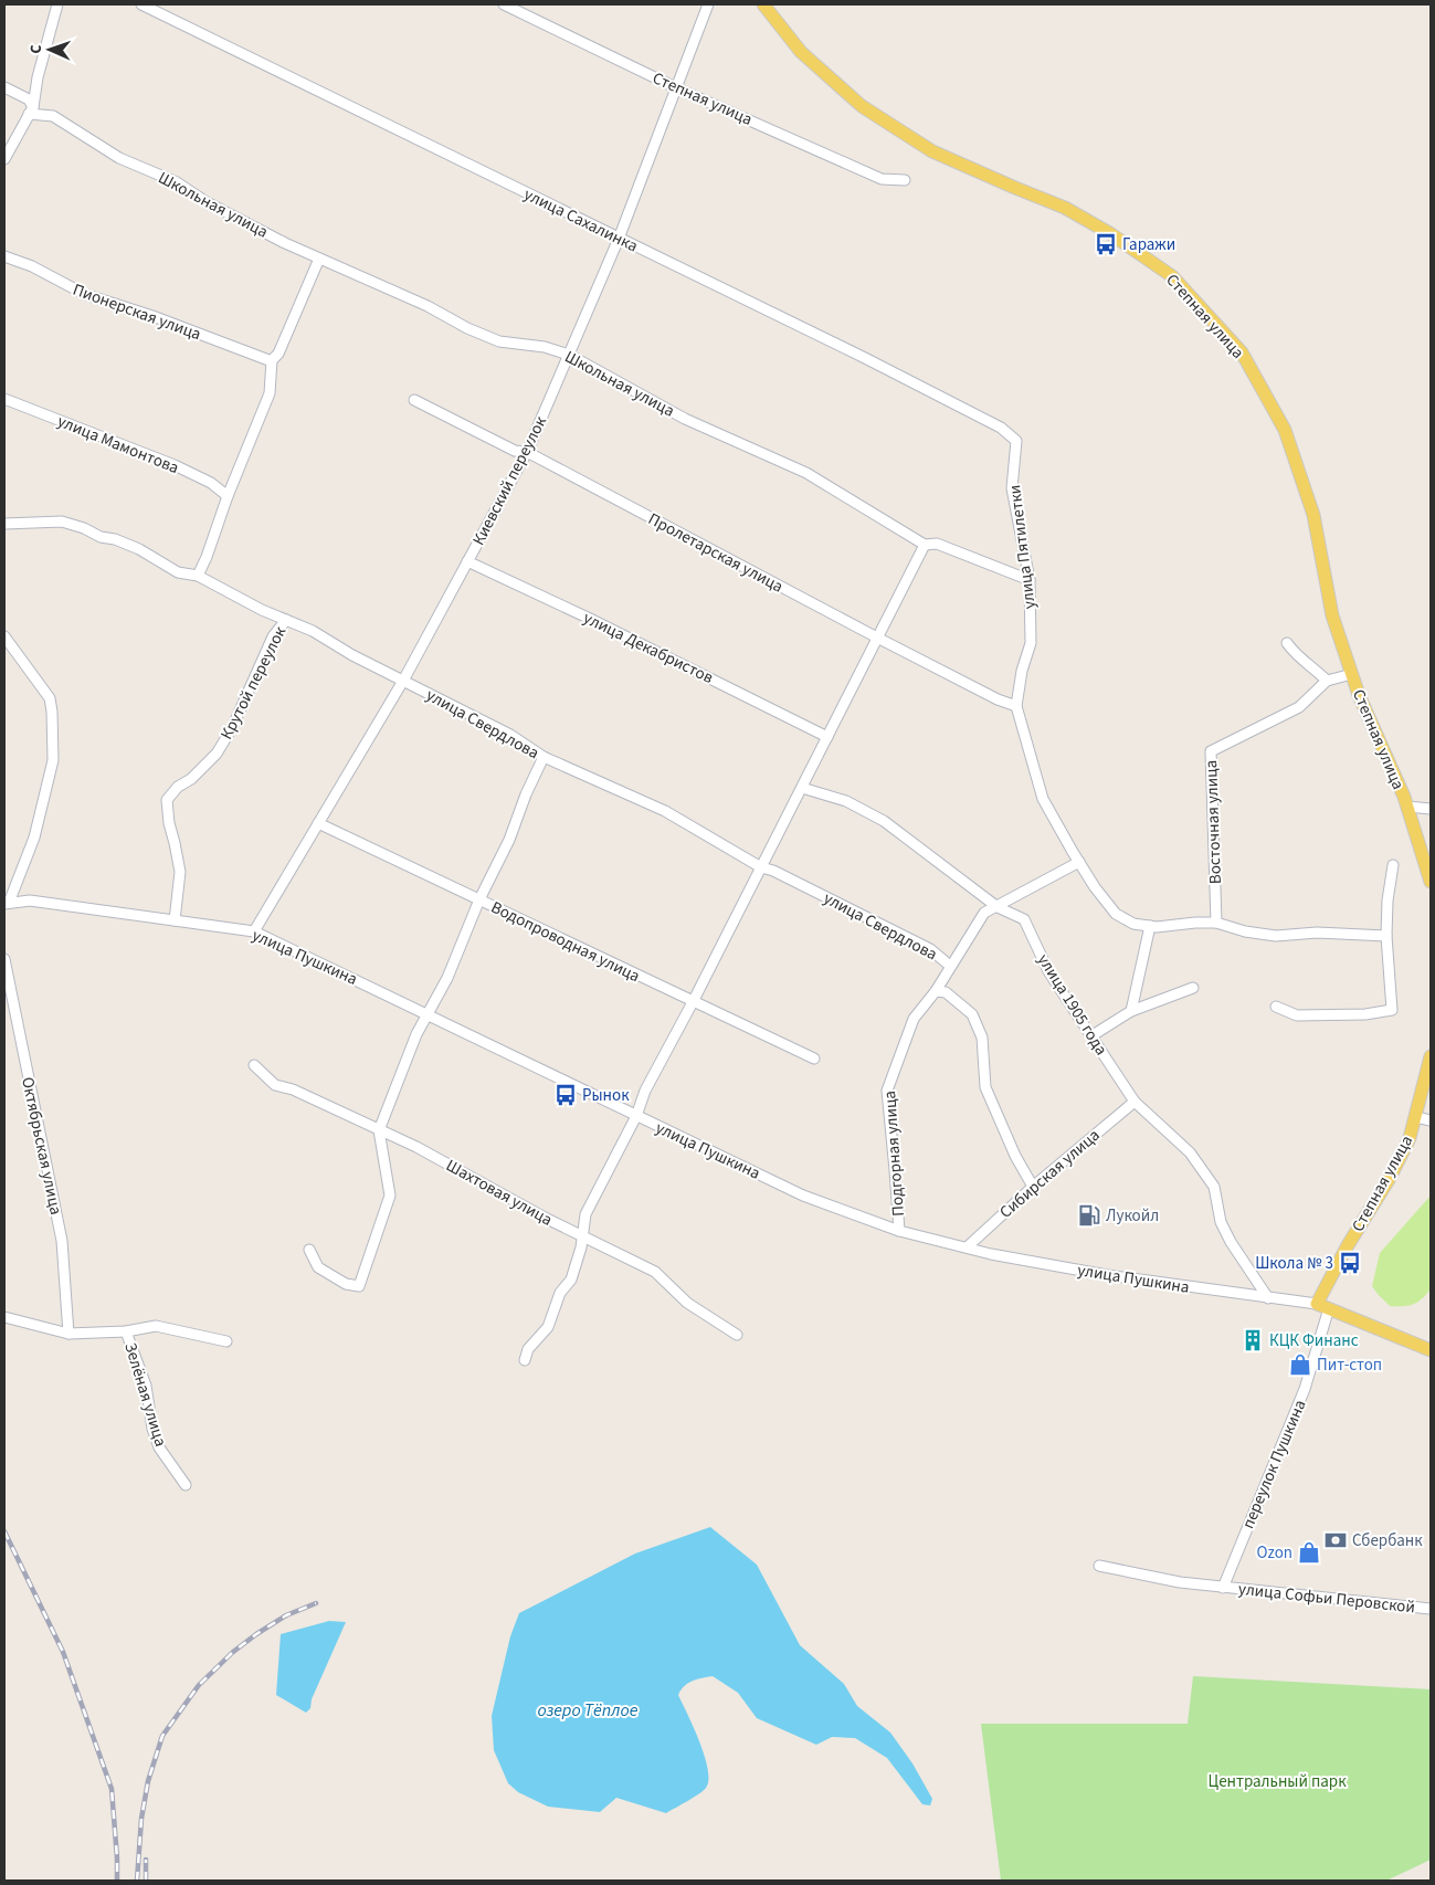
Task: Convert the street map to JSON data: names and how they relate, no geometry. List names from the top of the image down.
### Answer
{
  "streets": {
    "main road": ["Степная улица", "улица Пушкина"],
    "street": [
      "Школьная улица",
      "улица Сахалинка",
      "Пионерская улица",
      "улица Мамонтова",
      "Киевский переулок",
      "улица Пятилетки",
      "Пролетарская улица",
      "улица Декабристов",
      "Крутой переулок",
      "улица Свердлова",
      "Восточная улица",
      "Водопроводная улица",
      "улица 1905 года",
      "Октябрьская улица",
      "Подгорная улица",
      "Сибирская улица",
      "Шахтовая улица",
      "Зелёная улица",
      "переулок Пушкина",
      "улица Софьи Перовской"
    ]
  },
  "crossings": [
    ["Степная улица", "Киевский переулок"],
    ["Степная улица", "Восточная улица"],
    ["Степная улица", "улица Пушкина"],
    ["Степная улица", "переулок Пушкина"],
    ["Школьная улица", "Киевский переулок"],
    ["Школьная улица", "улица Пятилетки"],
    ["улица Сахалинка", "Киевский переулок"],
    ["улица Сахалинка", "улица Пятилетки"],
    ["Киевский переулок", "Пролетарская улица"],
    ["Киевский переулок", "улица Декабристов"],
    ["Киевский переулок", "улица Свердлова"],
    ["Киевский переулок", "Водопроводная улица"],
    ["Киевский переулок", "улица Пушкина"],
    ["улица Пятилетки", "Пролетарская улица"],
    ["улица Пятилетки", "Подгорная улица"],
    ["Крутой переулок", "улица Свердлова"],
    ["Крутой переулок", "улица Пушкина"],
    ["улица Свердлова", "Подгорная улица"],
    ["улица Пушкина", "улица 1905 года"],
    ["улица Пушкина", "Подгорная улица"],
    ["улица Пушкина", "Сибирская улица"],
    ["улица Пушкина", "переулок Пушкина"],
    ["улица 1905 года", "Подгорная улица"],
    ["улица 1905 года", "Сибирская улица"],
    ["Октябрьская улица", "Зелёная улица"],
    ["переулок Пушкина", "улица Софьи Перовской"]
  ],
  "water": ["озеро Тёплое"],
  "parks": ["Центральный парк"],
  "places": {
    "bus stop": ["Гаражи", "Рынок", "Школа № 3"],
    "fuel station": ["Лукойл"],
    "building": ["КЦК Финанс"],
    "shop": ["Пит-стоп", "Ozon"],
    "bank": ["Сбербанк"]
  },
  "north": "left"
}
